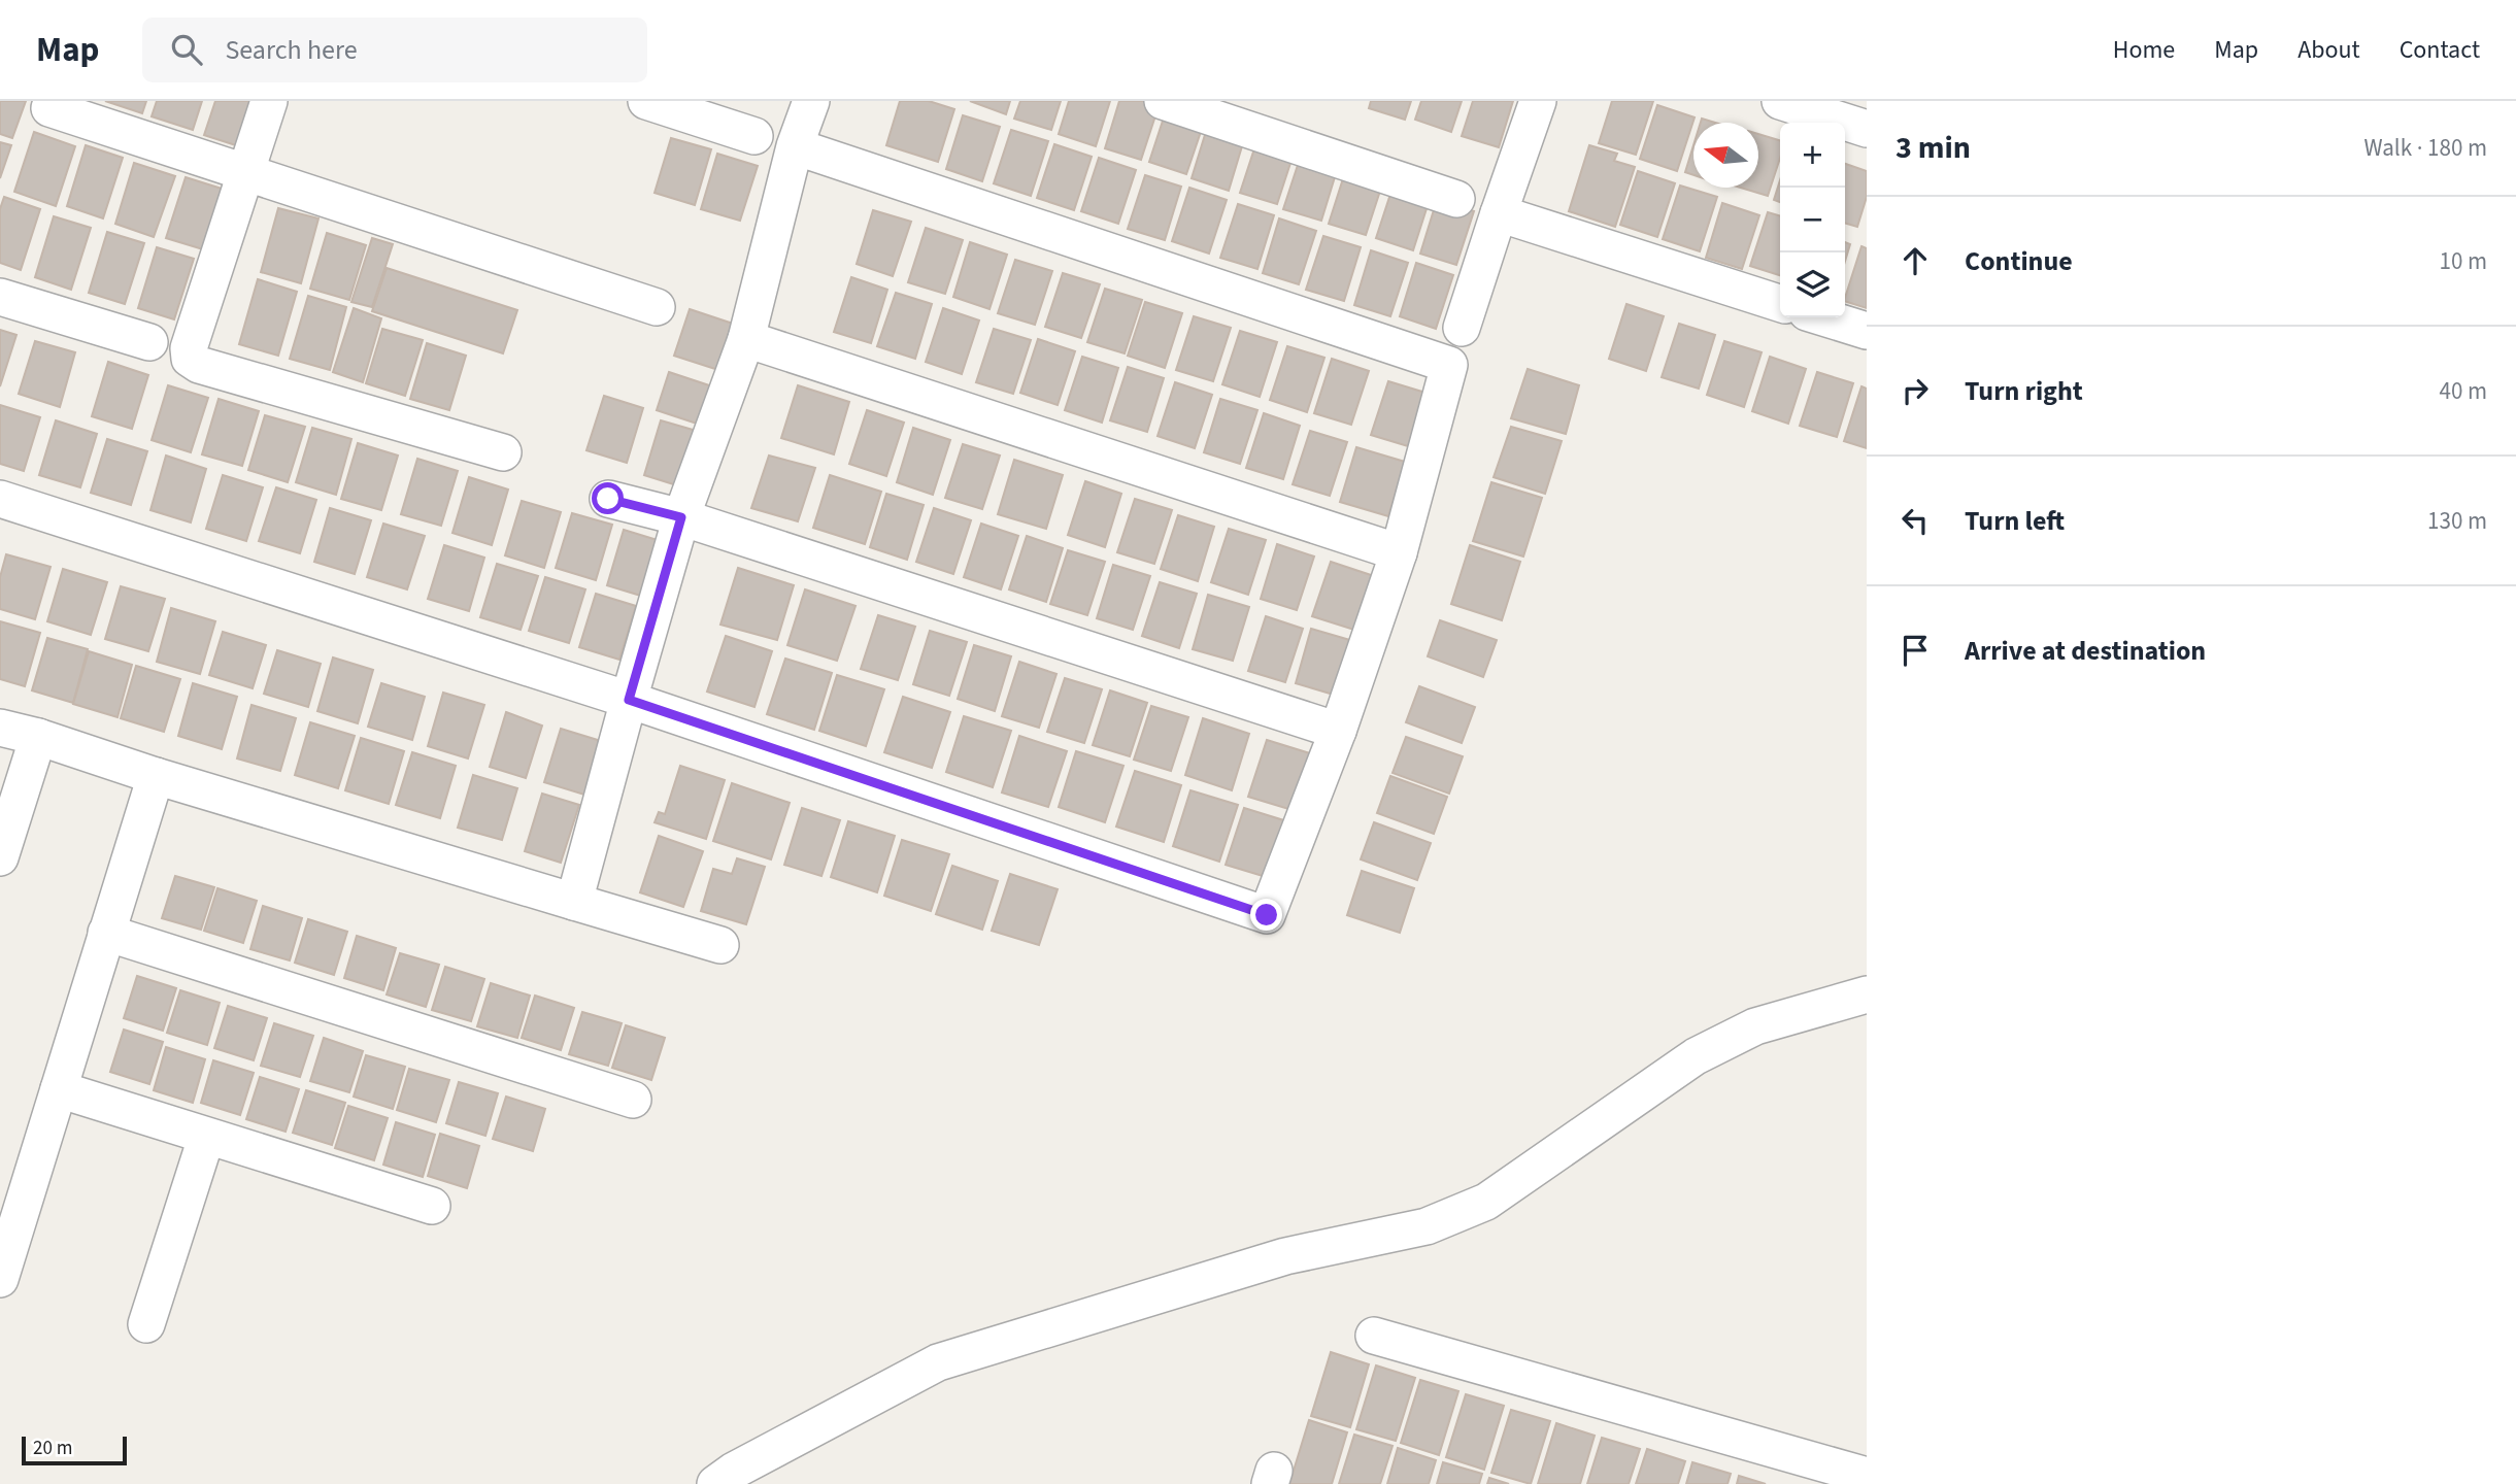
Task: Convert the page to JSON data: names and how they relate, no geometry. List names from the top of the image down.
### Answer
{
  "scale_bar": "20 m",
  "north": "left",
  "page": {
    "header": "Map",
    "search": "Search here",
    "nav": [
      "Home",
      "Map",
      "About",
      "Contact"
    ],
    "heading": ["3 min", "Walk · 180 m"],
    "map_buttons": ["+", "−"],
    "list": [
      ["Continue", "10 m"],
      ["Turn right", "40 m"],
      ["Turn left", "130 m"],
      "Arrive at destination"
    ],
    "scale": "20 m"
  }
}
